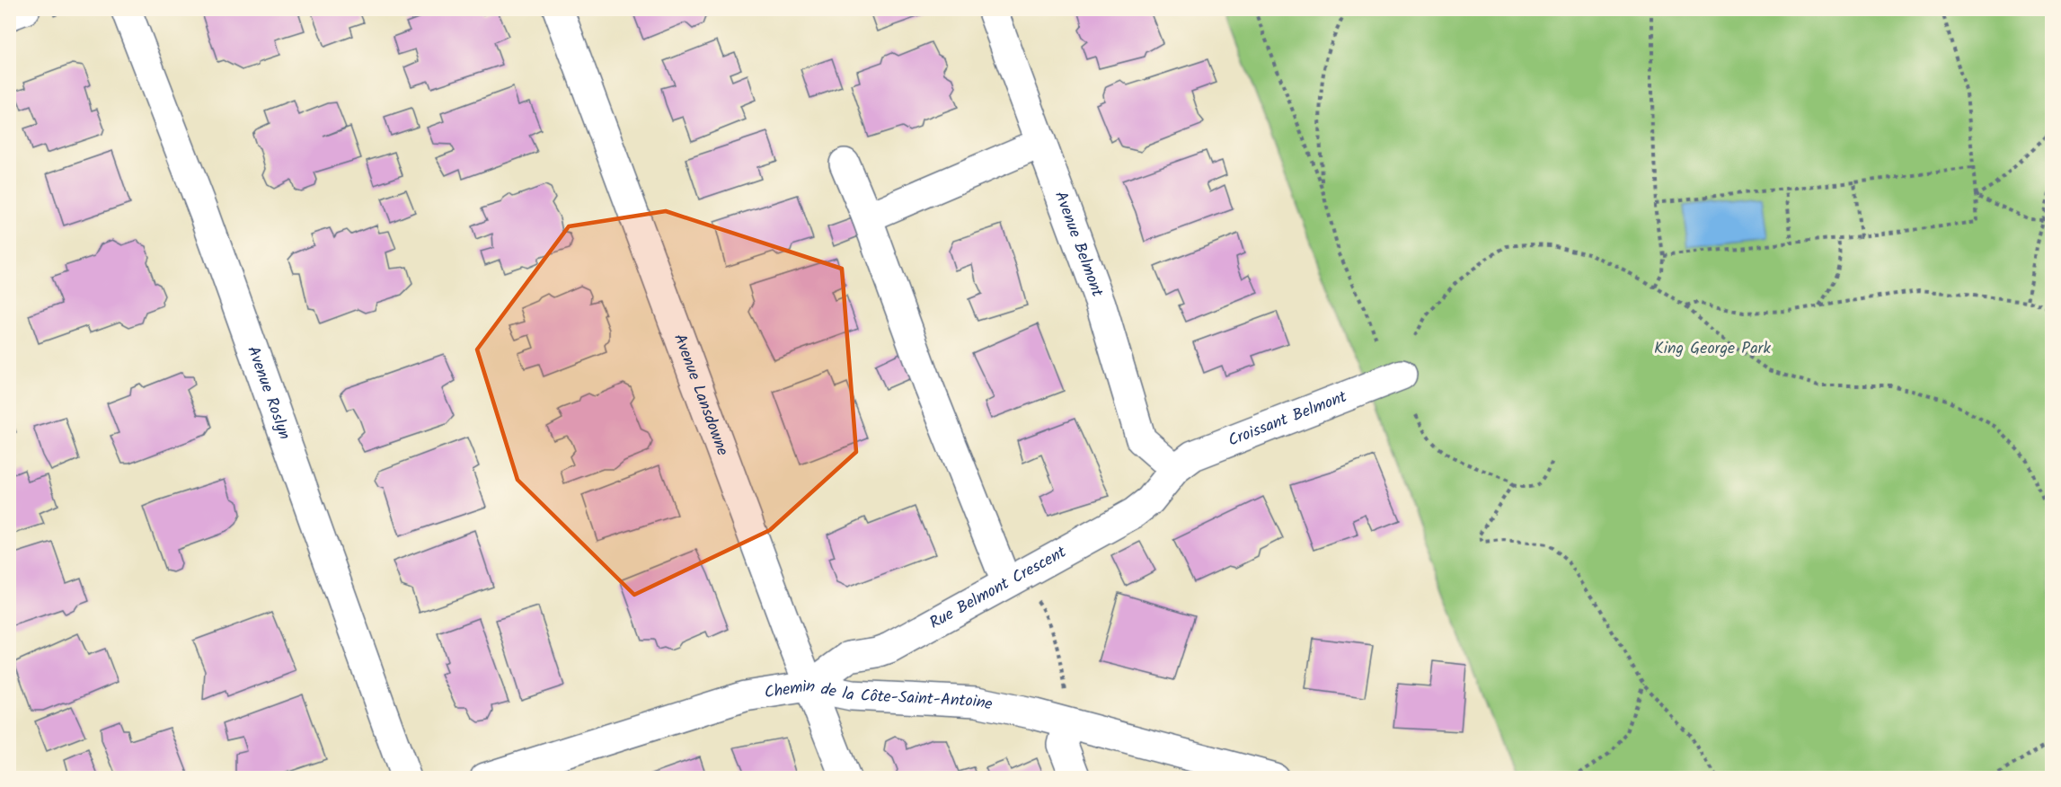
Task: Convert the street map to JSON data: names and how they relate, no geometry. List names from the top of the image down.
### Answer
{
  "streets": {
    "street": [
      "Avenue Belmont",
      "Avenue Roslyn",
      "Avenue Lansdowne",
      "Croissant Belmont",
      "Rue Belmont Crescent",
      "Chemin de la Côte-Saint-Antoine"
    ]
  },
  "crossings": [
    ["Avenue Belmont", "Croissant Belmont"],
    ["Avenue Belmont", "Rue Belmont Crescent"],
    ["Avenue Lansdowne", "Rue Belmont Crescent"],
    ["Avenue Lansdowne", "Chemin de la Côte-Saint-Antoine"],
    ["Croissant Belmont", "Rue Belmont Crescent"],
    ["Rue Belmont Crescent", "Chemin de la Côte-Saint-Antoine"]
  ],
  "parks": ["King George Park"]
}
